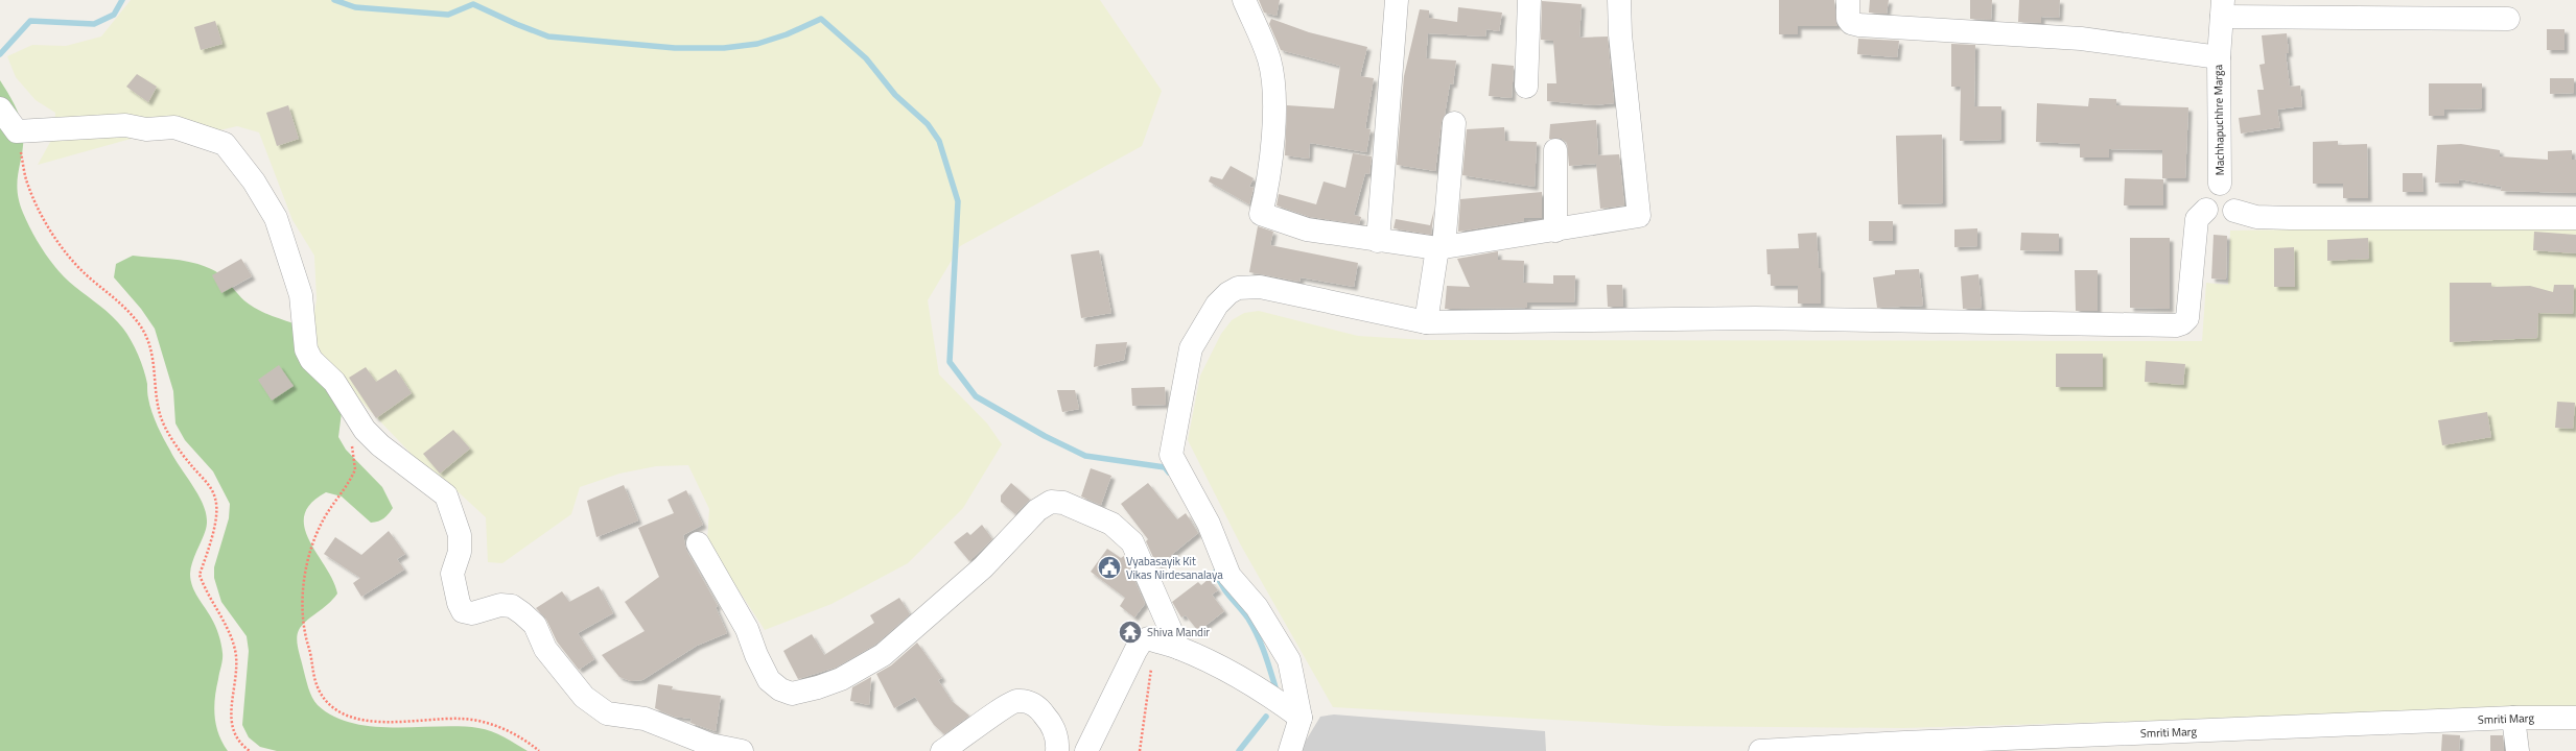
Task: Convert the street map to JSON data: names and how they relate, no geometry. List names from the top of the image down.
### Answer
{
  "streets": {
    "street": ["Machhapuchhre Marga", "Smriti Marg"]
  },
  "places": {
    "public building": ["Vyabasayik Kit Vikas Nirdesanalaya"],
    "temple": ["Shiva Mandir"]
  }
}
